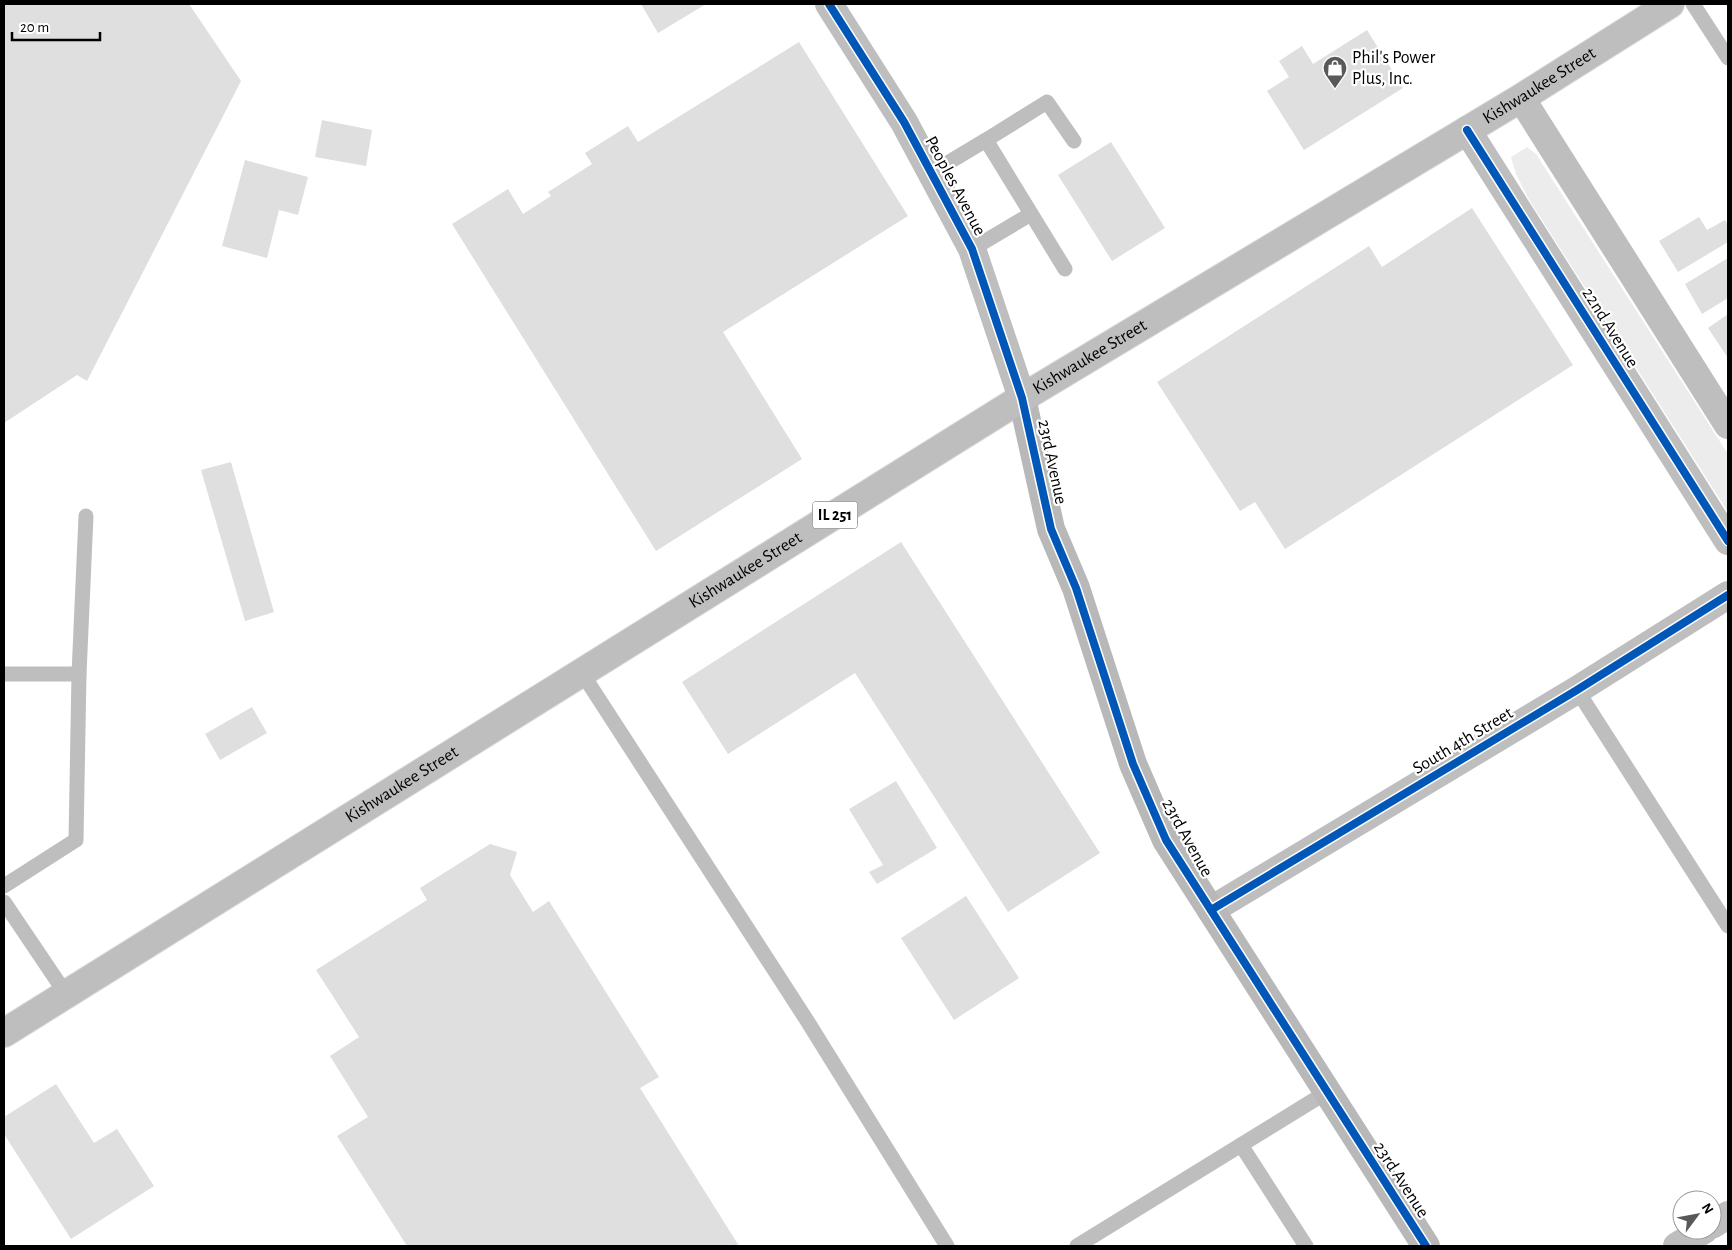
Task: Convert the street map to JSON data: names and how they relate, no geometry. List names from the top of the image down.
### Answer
{
  "streets": {
    "street": [
      "Kishwaukee Street",
      "Peoples Avenue",
      "22nd Avenue",
      "23rd Avenue",
      "IL 251",
      "South 4th Street"
    ]
  },
  "crossings": [
    ["Kishwaukee Street", "Peoples Avenue"],
    ["Kishwaukee Street", "22nd Avenue"],
    ["Kishwaukee Street", "23rd Avenue"],
    ["Peoples Avenue", "23rd Avenue"],
    ["23rd Avenue", "South 4th Street"]
  ],
  "places": {
    "shop": ["Phil's Power Plus, Inc."]
  },
  "scale_bar": "20 m",
  "north": "top right"
}
